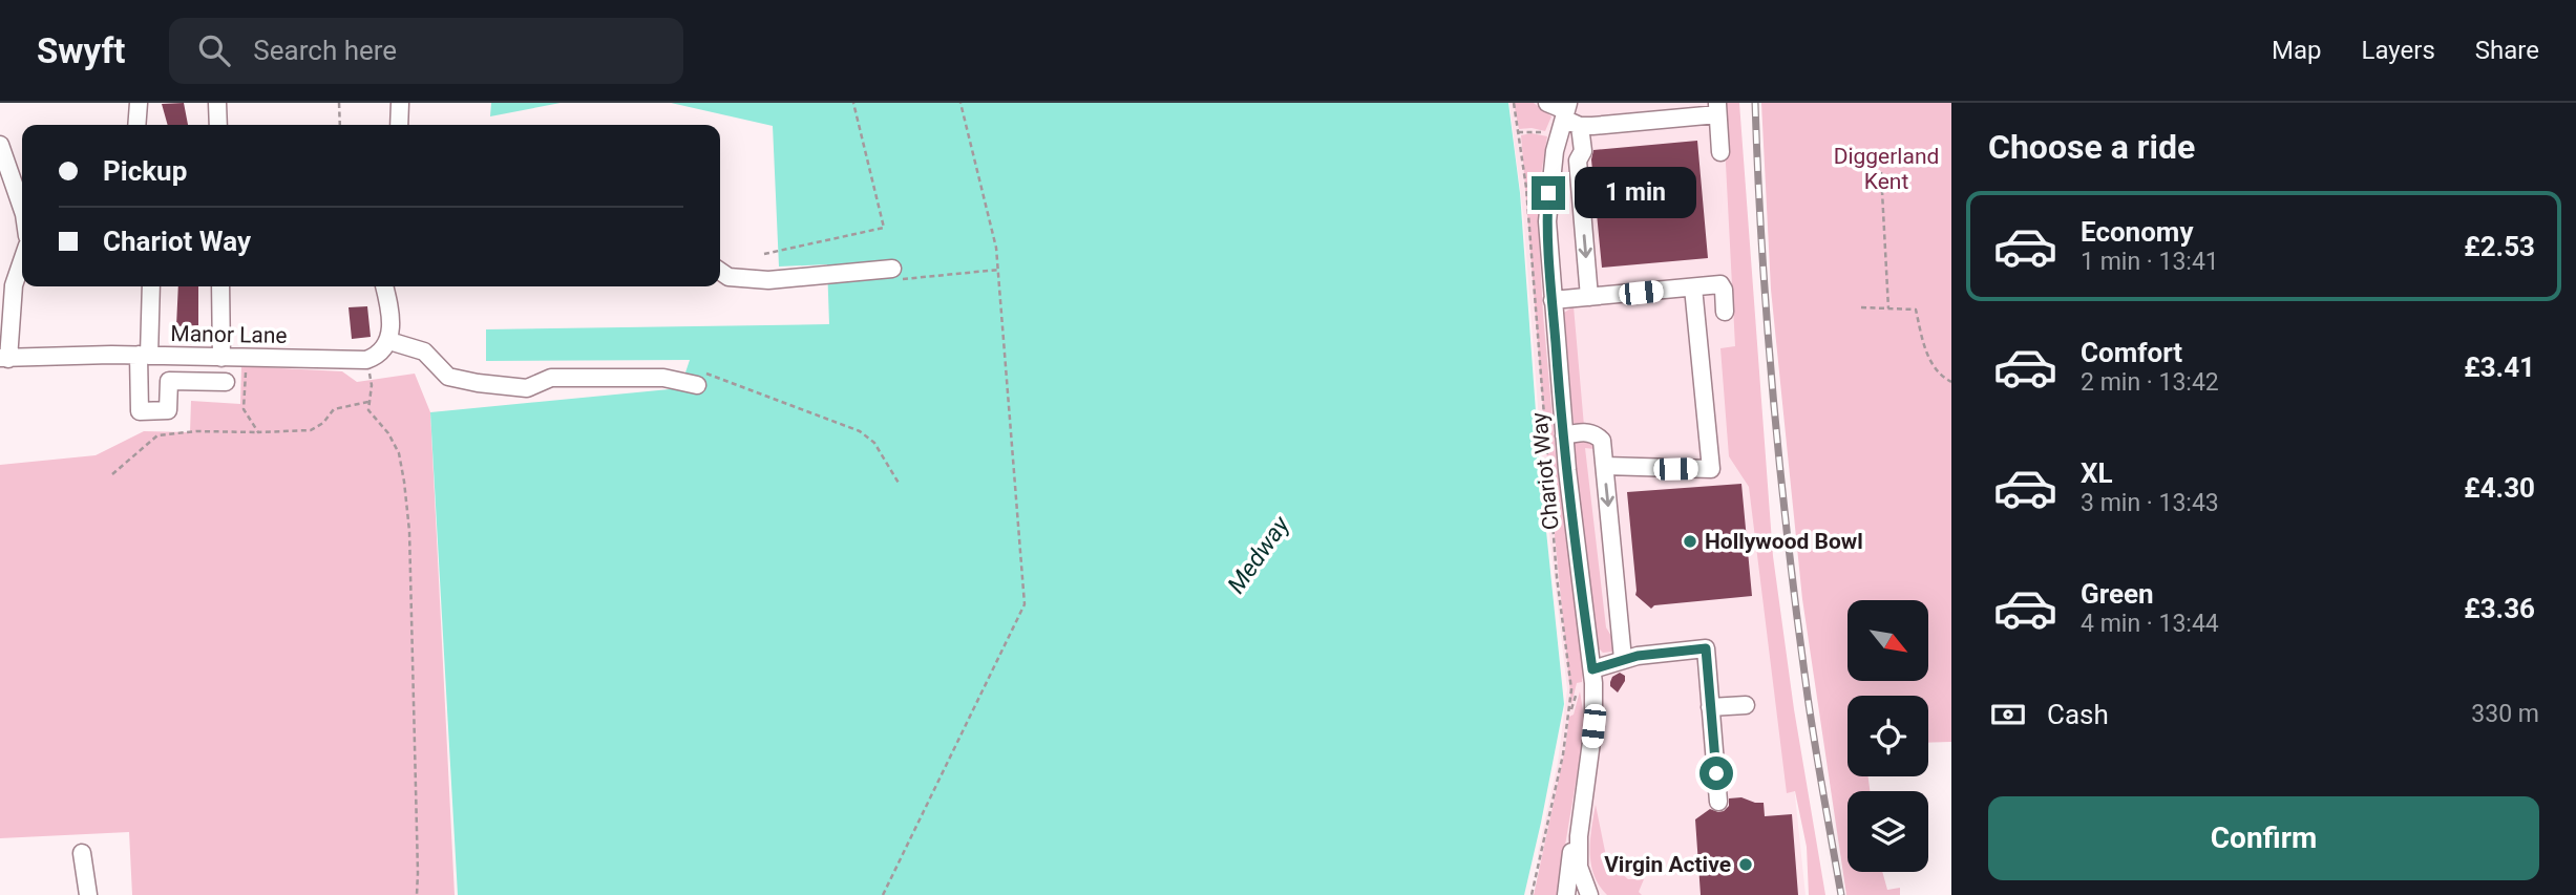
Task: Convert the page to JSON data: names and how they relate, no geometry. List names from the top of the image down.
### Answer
{
  "streets": {
    "street": ["Manor Lane", "Chariot Way"]
  },
  "water": ["Medway"],
  "parks": ["Diggerland Kent"],
  "places": ["Hollywood Bowl", "Virgin Active"],
  "north": "bottom right",
  "page": {
    "header": "Swyft",
    "search": "Search here",
    "nav": ["Map", "Layers", "Share"],
    "heading": "Choose a ride",
    "banner": ["Pickup", "Chariot Way"],
    "bubble": "1 min",
    "list": [
      {
        "name": "Economy",
        "note": "1 min · 13:41",
        "value": "£2.53"
      },
      {
        "name": "Comfort",
        "note": "2 min · 13:42",
        "value": "£3.41"
      },
      {
        "name": "XL",
        "note": "3 min · 13:43",
        "value": "£4.30"
      },
      {
        "name": "Green",
        "note": "4 min · 13:44",
        "value": "£3.36"
      }
    ],
    "pay": ["Cash", "330 m"],
    "buttons": "Confirm"
  }
}
